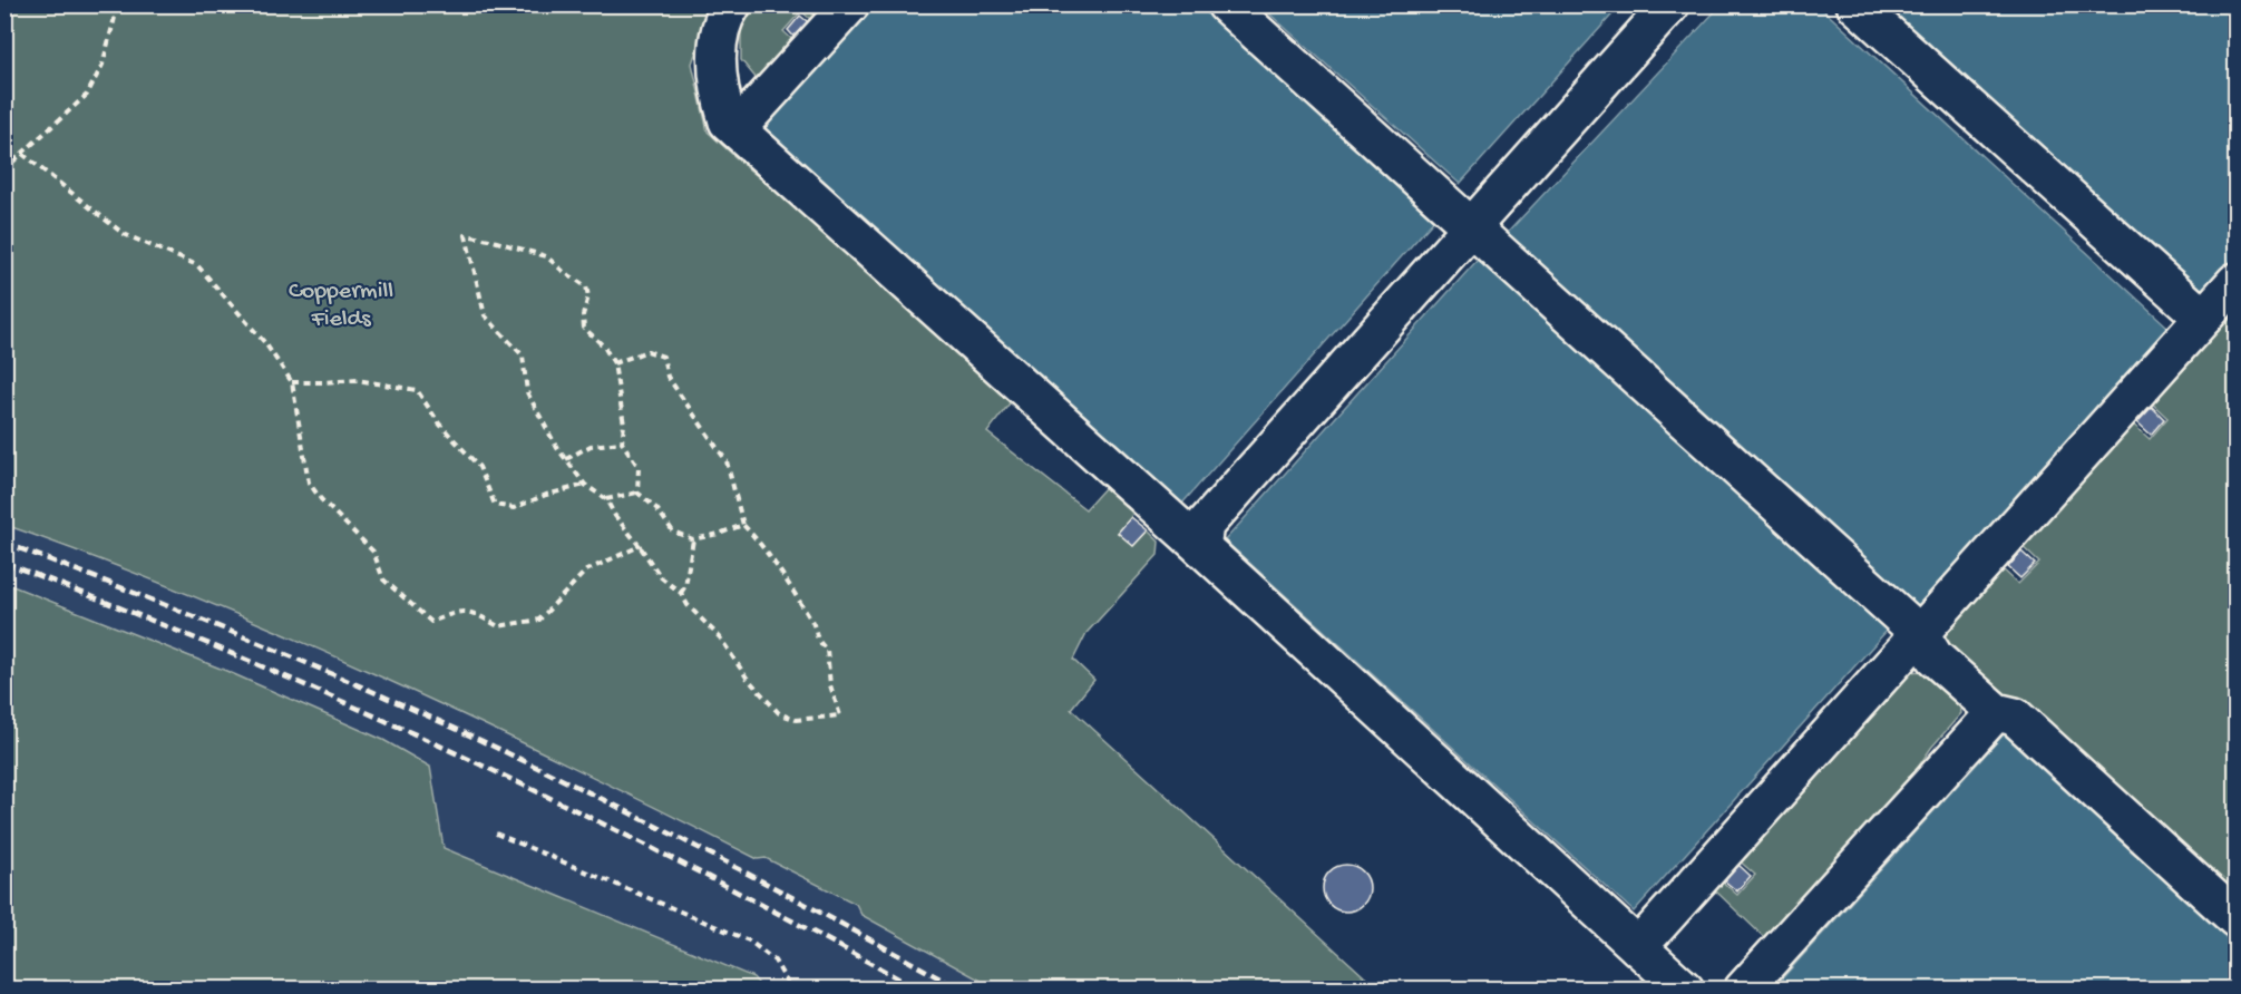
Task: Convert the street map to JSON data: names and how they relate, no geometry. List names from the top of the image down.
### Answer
{
  "parks": ["Coppermill Fields"]
}
